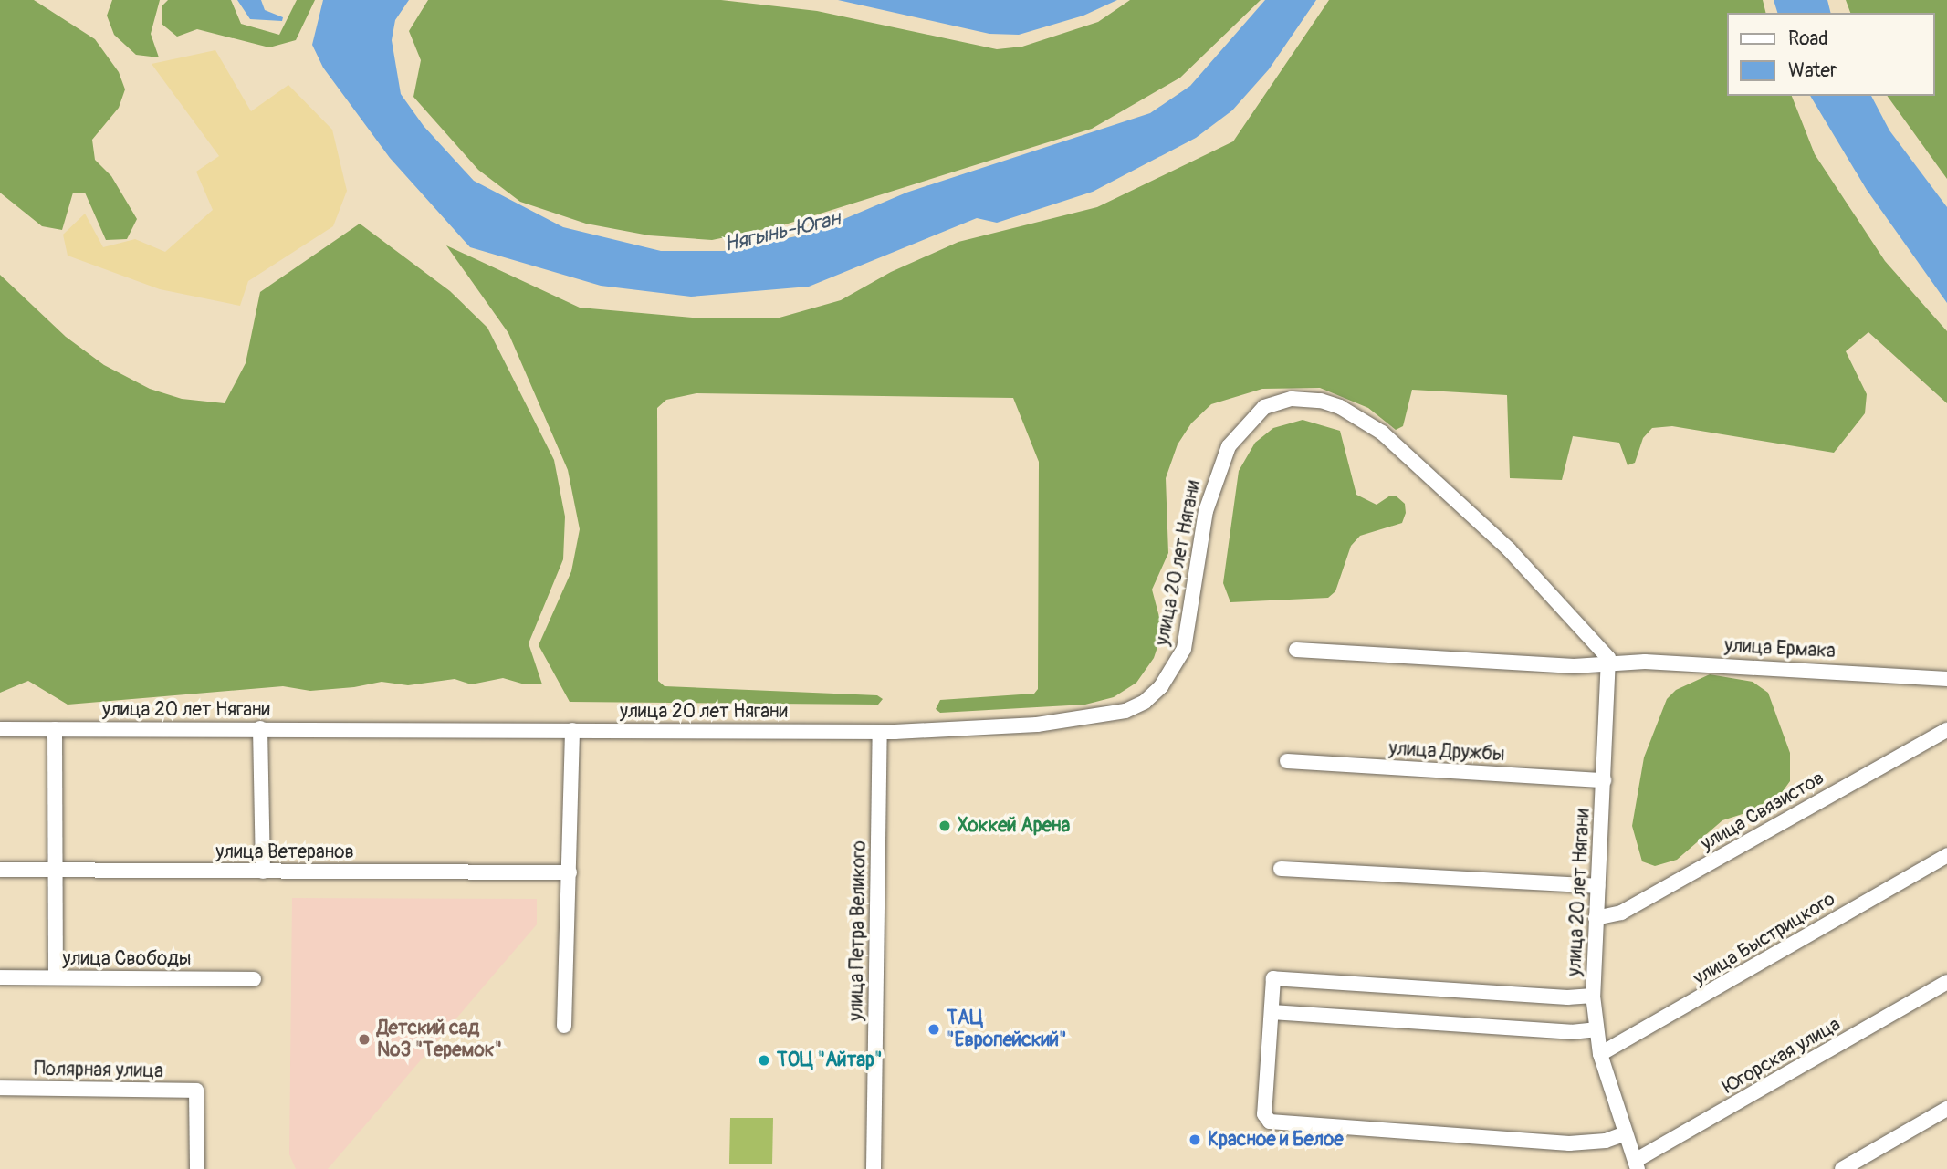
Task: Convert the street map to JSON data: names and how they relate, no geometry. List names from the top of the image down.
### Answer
{
  "streets": {
    "street": [
      "улица 20 лет Нягани",
      "улица Ермака",
      "улица Дружбы",
      "улица Связистов",
      "улица Ветеранов",
      "улица Петра Великого",
      "улица Быстрицкого",
      "улица Свободы",
      "Югорская улица",
      "Полярная улица"
    ]
  },
  "crossings": [
    ["улица 20 лет Нягани", "улица Ермака"],
    ["улица 20 лет Нягани", "улица Дружбы"],
    ["улица 20 лет Нягани", "улица Связистов"],
    ["улица 20 лет Нягани", "улица Петра Великого"],
    ["улица 20 лет Нягани", "улица Быстрицкого"],
    ["улица 20 лет Нягани", "Югорская улица"]
  ],
  "water": ["Нягынь-Юган"],
  "places": [
    "Хоккей Арена",
    "ТАЦ \"Европейский\"",
    "Детский сад №3 \"Теремок\"",
    "ТОЦ \"Айтар\"",
    "Красное и Белое"
  ],
  "legend": ["Road", "Water"]
}
